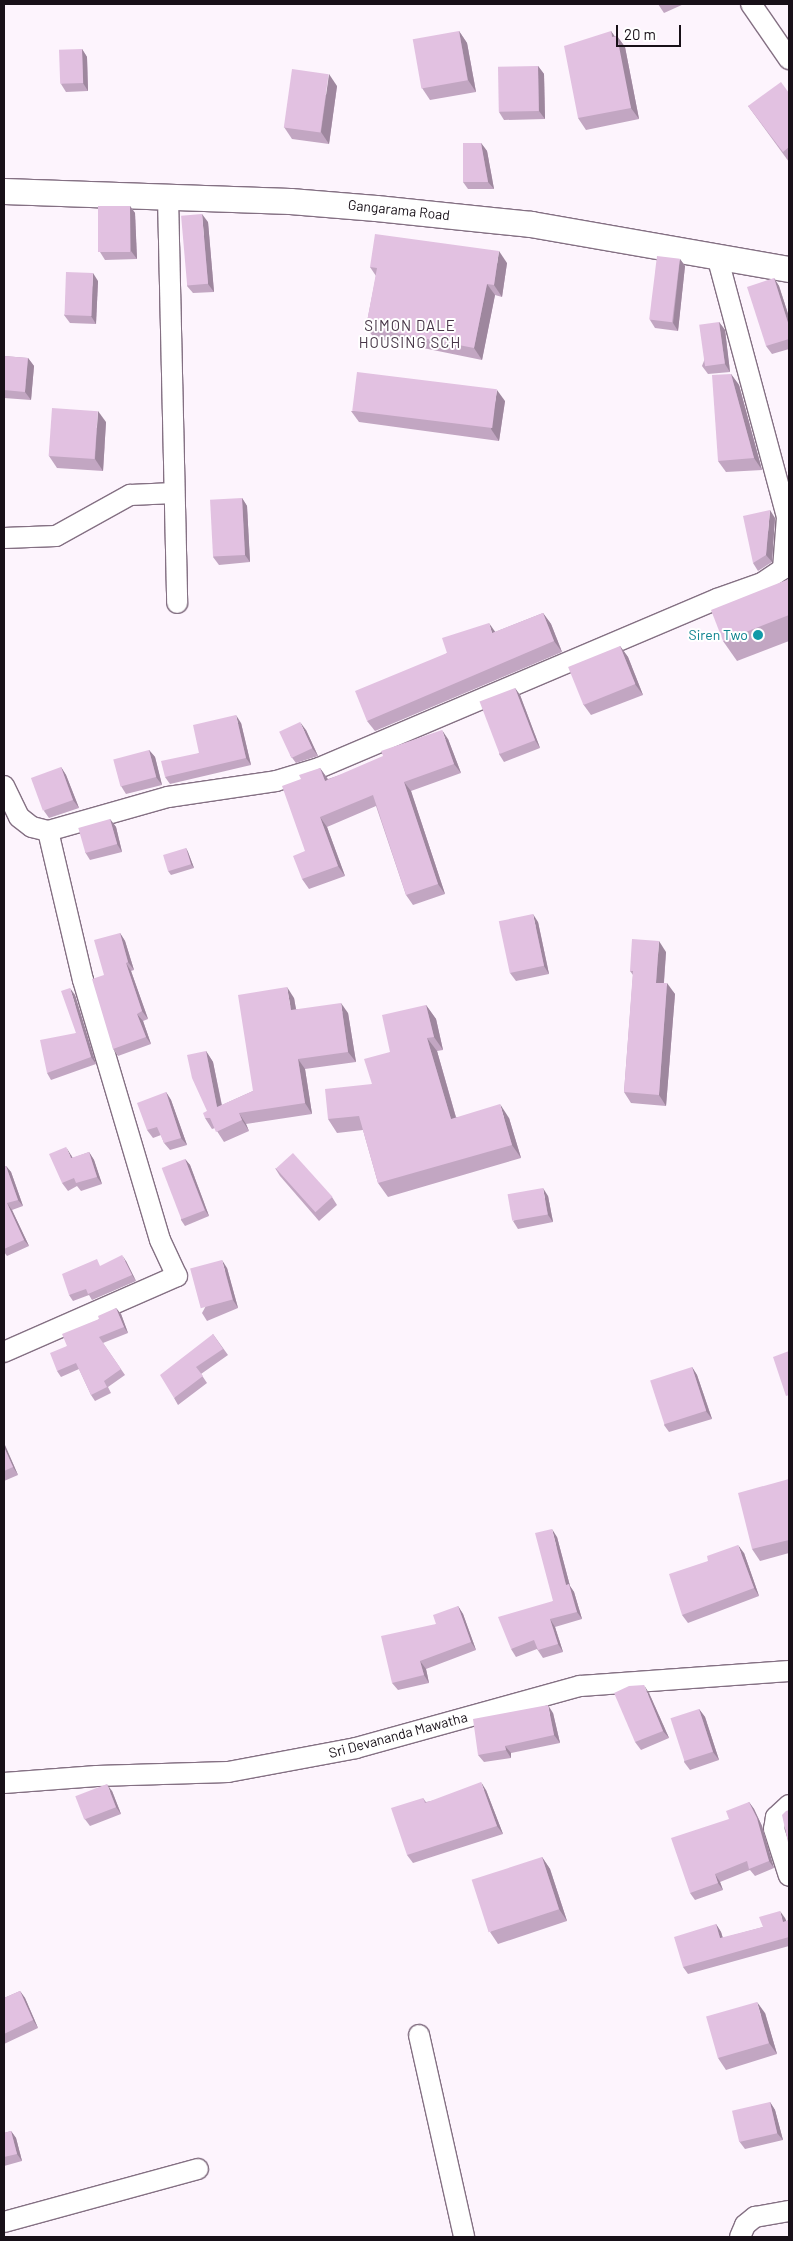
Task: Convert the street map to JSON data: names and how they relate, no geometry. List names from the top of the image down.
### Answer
{
  "streets": {
    "street": ["Gangarama Road", "Sri Devananda Mawatha"]
  },
  "districts": ["SIMON DALE HOUSING SCH"],
  "places": ["Siren Two"],
  "scale_bar": "20 m"
}
